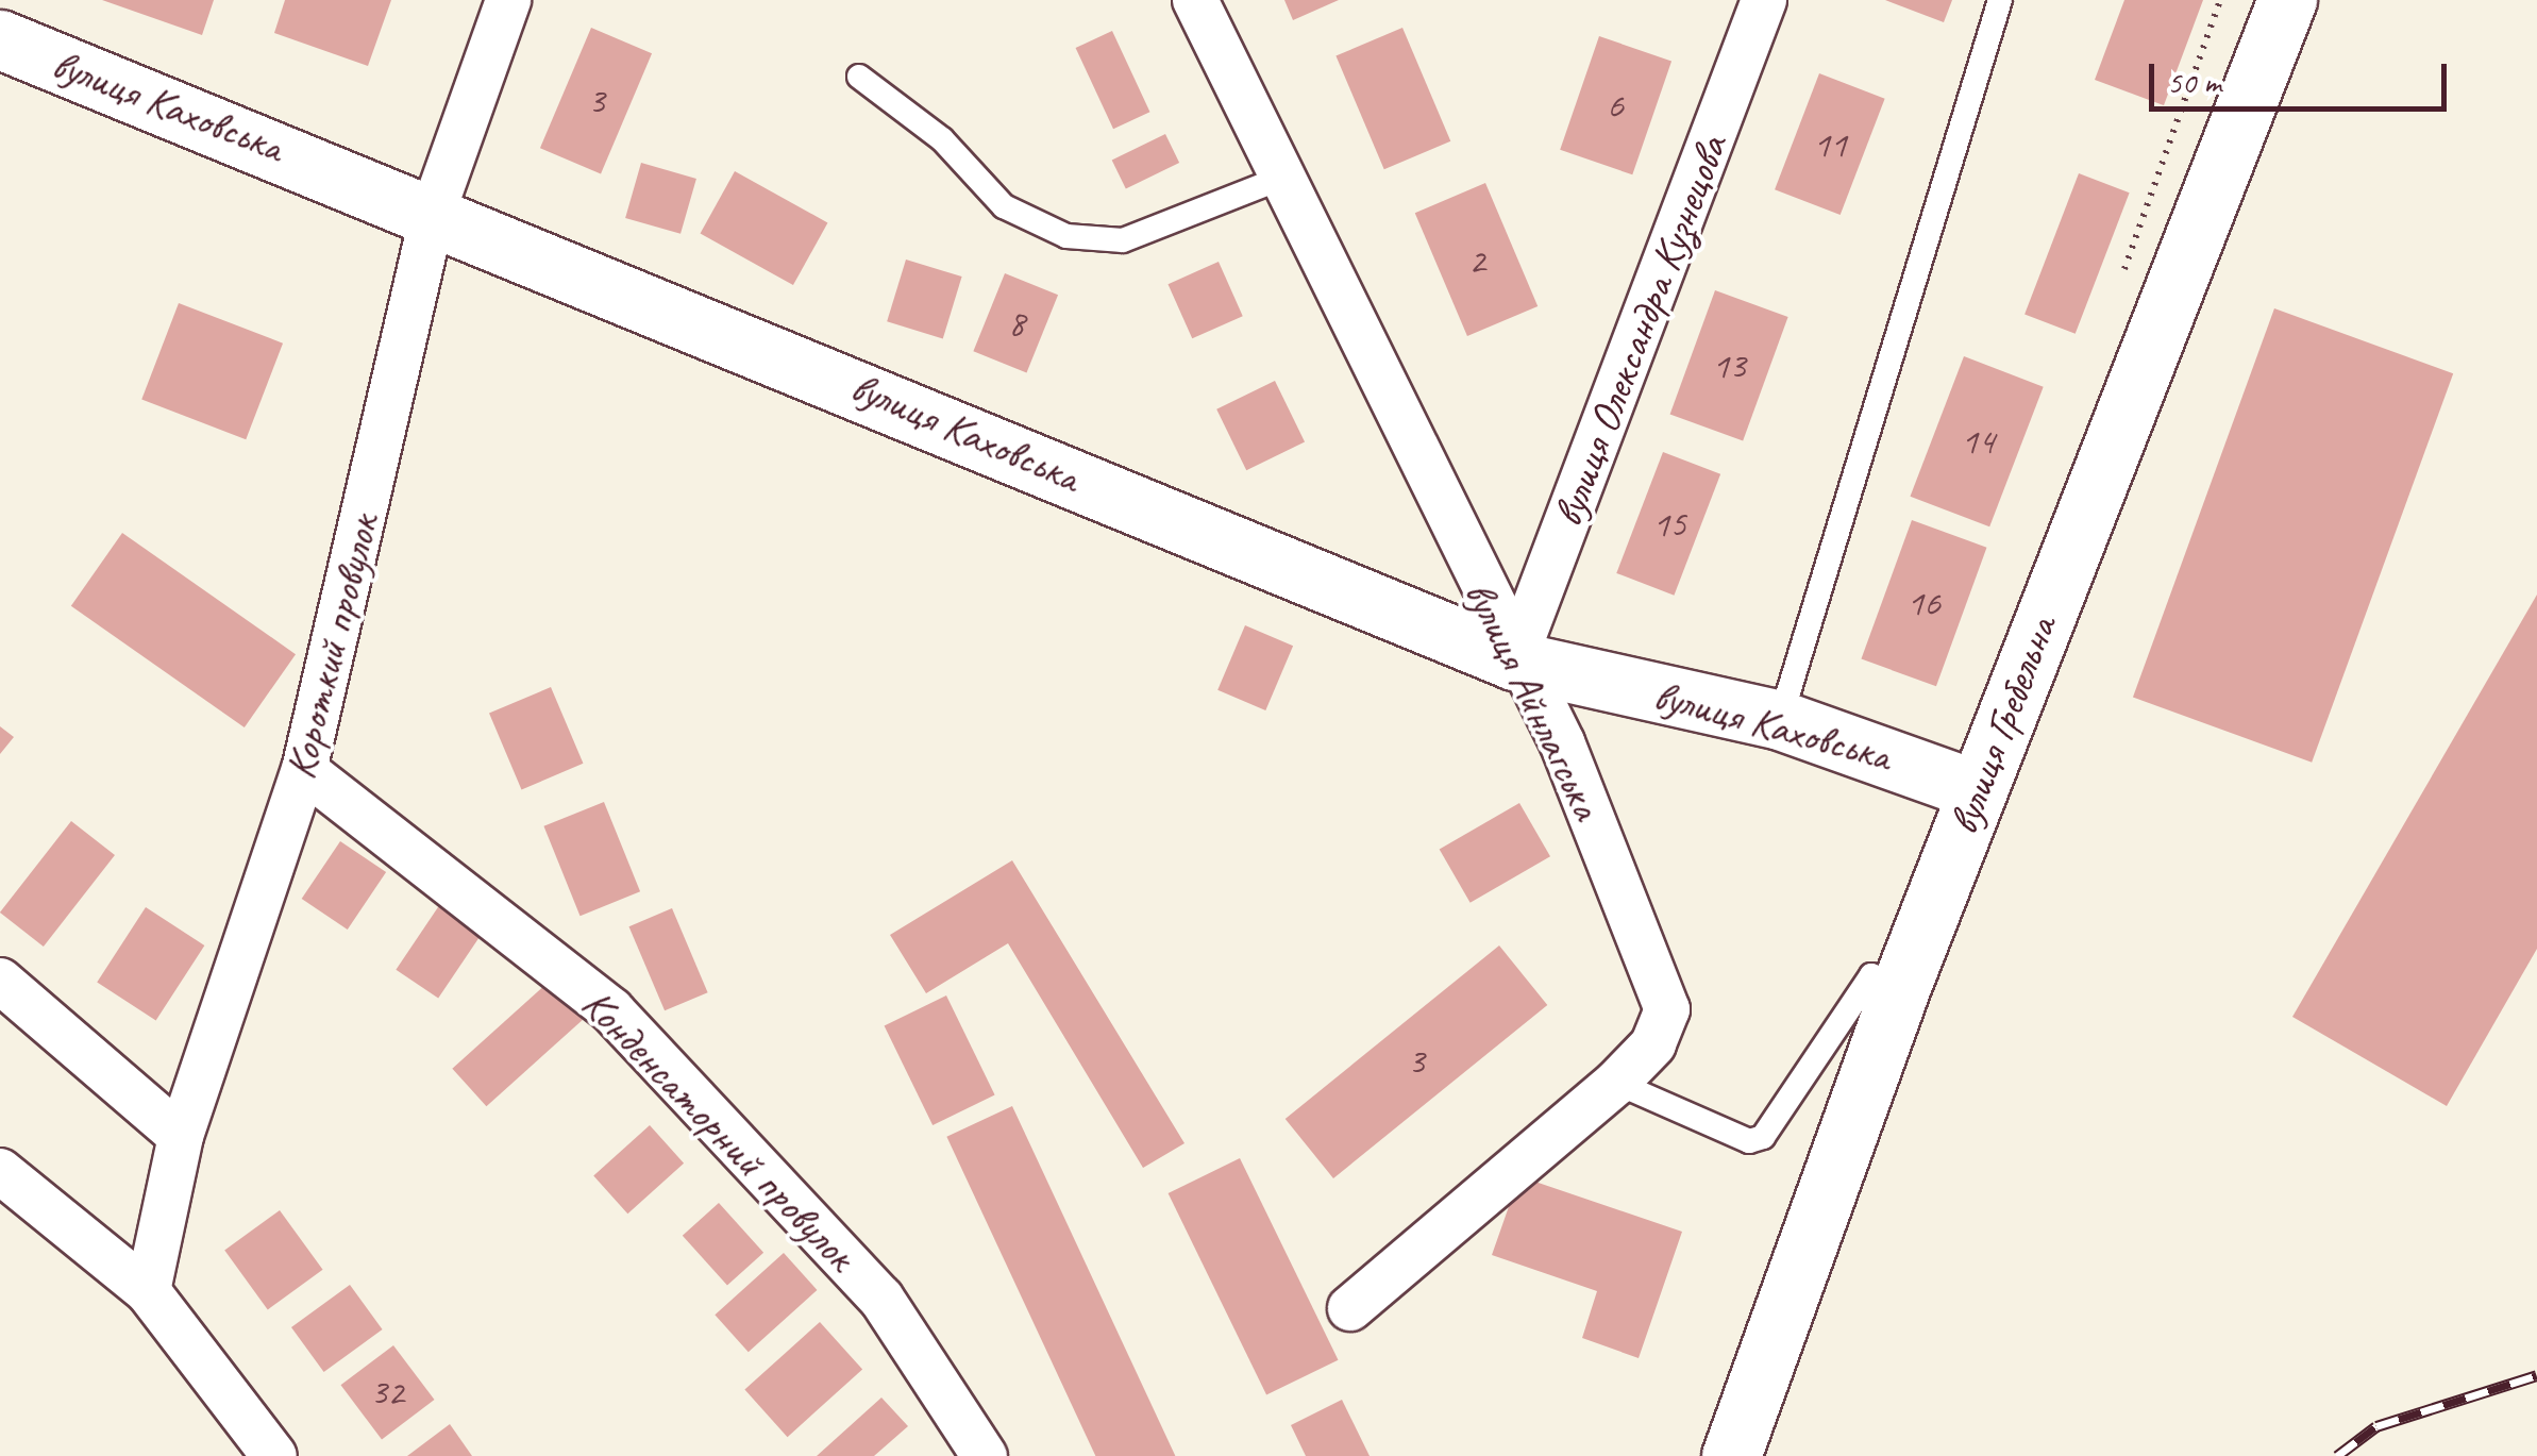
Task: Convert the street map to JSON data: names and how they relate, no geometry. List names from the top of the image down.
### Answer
{
  "streets": {
    "street": [
      "вулиця Каховська",
      "вулиця Олександра Кузнецова",
      "Короткий провулок",
      "вулиця Айнлагська",
      "вулиця Гребельна",
      "Конденсаторний провулок"
    ]
  },
  "crossings": [
    ["вулиця Каховська", "вулиця Олександра Кузнецова"],
    ["вулиця Каховська", "Короткий провулок"],
    ["вулиця Каховська", "вулиця Айнлагська"],
    ["вулиця Каховська", "вулиця Гребельна"],
    ["вулиця Олександра Кузнецова", "вулиця Айнлагська"],
    ["Короткий провулок", "Конденсаторний провулок"]
  ],
  "house_numbers": [
    "3",
    "6",
    "11",
    "2",
    "8",
    "13",
    "14",
    "15",
    "16",
    "3",
    "32"
  ],
  "scale_bar": "50 m"
}
